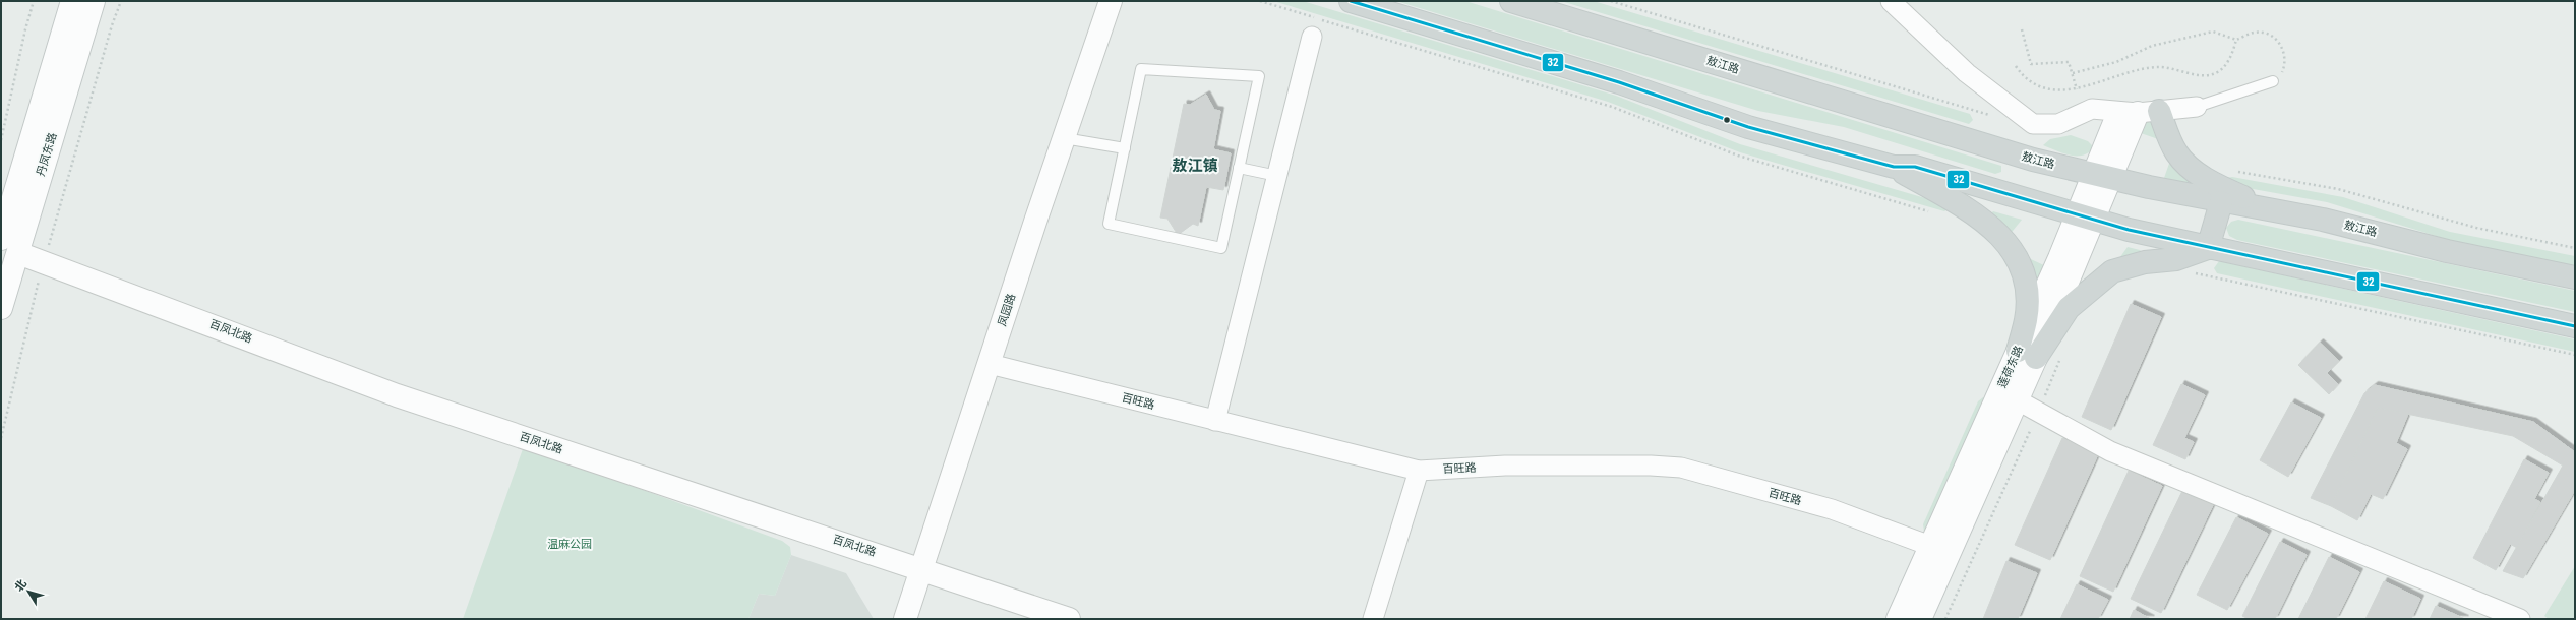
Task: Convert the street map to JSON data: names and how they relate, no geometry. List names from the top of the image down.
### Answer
{
  "streets": {
    "main road": ["敖江路"],
    "street": [
      "丹凤东路",
      "凤园路",
      "百凤北路",
      "莲荷东路",
      "百旺路"
    ]
  },
  "crossings": [
    ["敖江路", "莲荷东路"],
    ["丹凤东路", "百凤北路"],
    ["凤园路", "百凤北路"],
    ["凤园路", "百旺路"],
    ["莲荷东路", "百旺路"]
  ],
  "districts": ["敖江镇"],
  "parks": ["温麻公园"],
  "lines": ["transit line 32"],
  "north": "top left"
}
